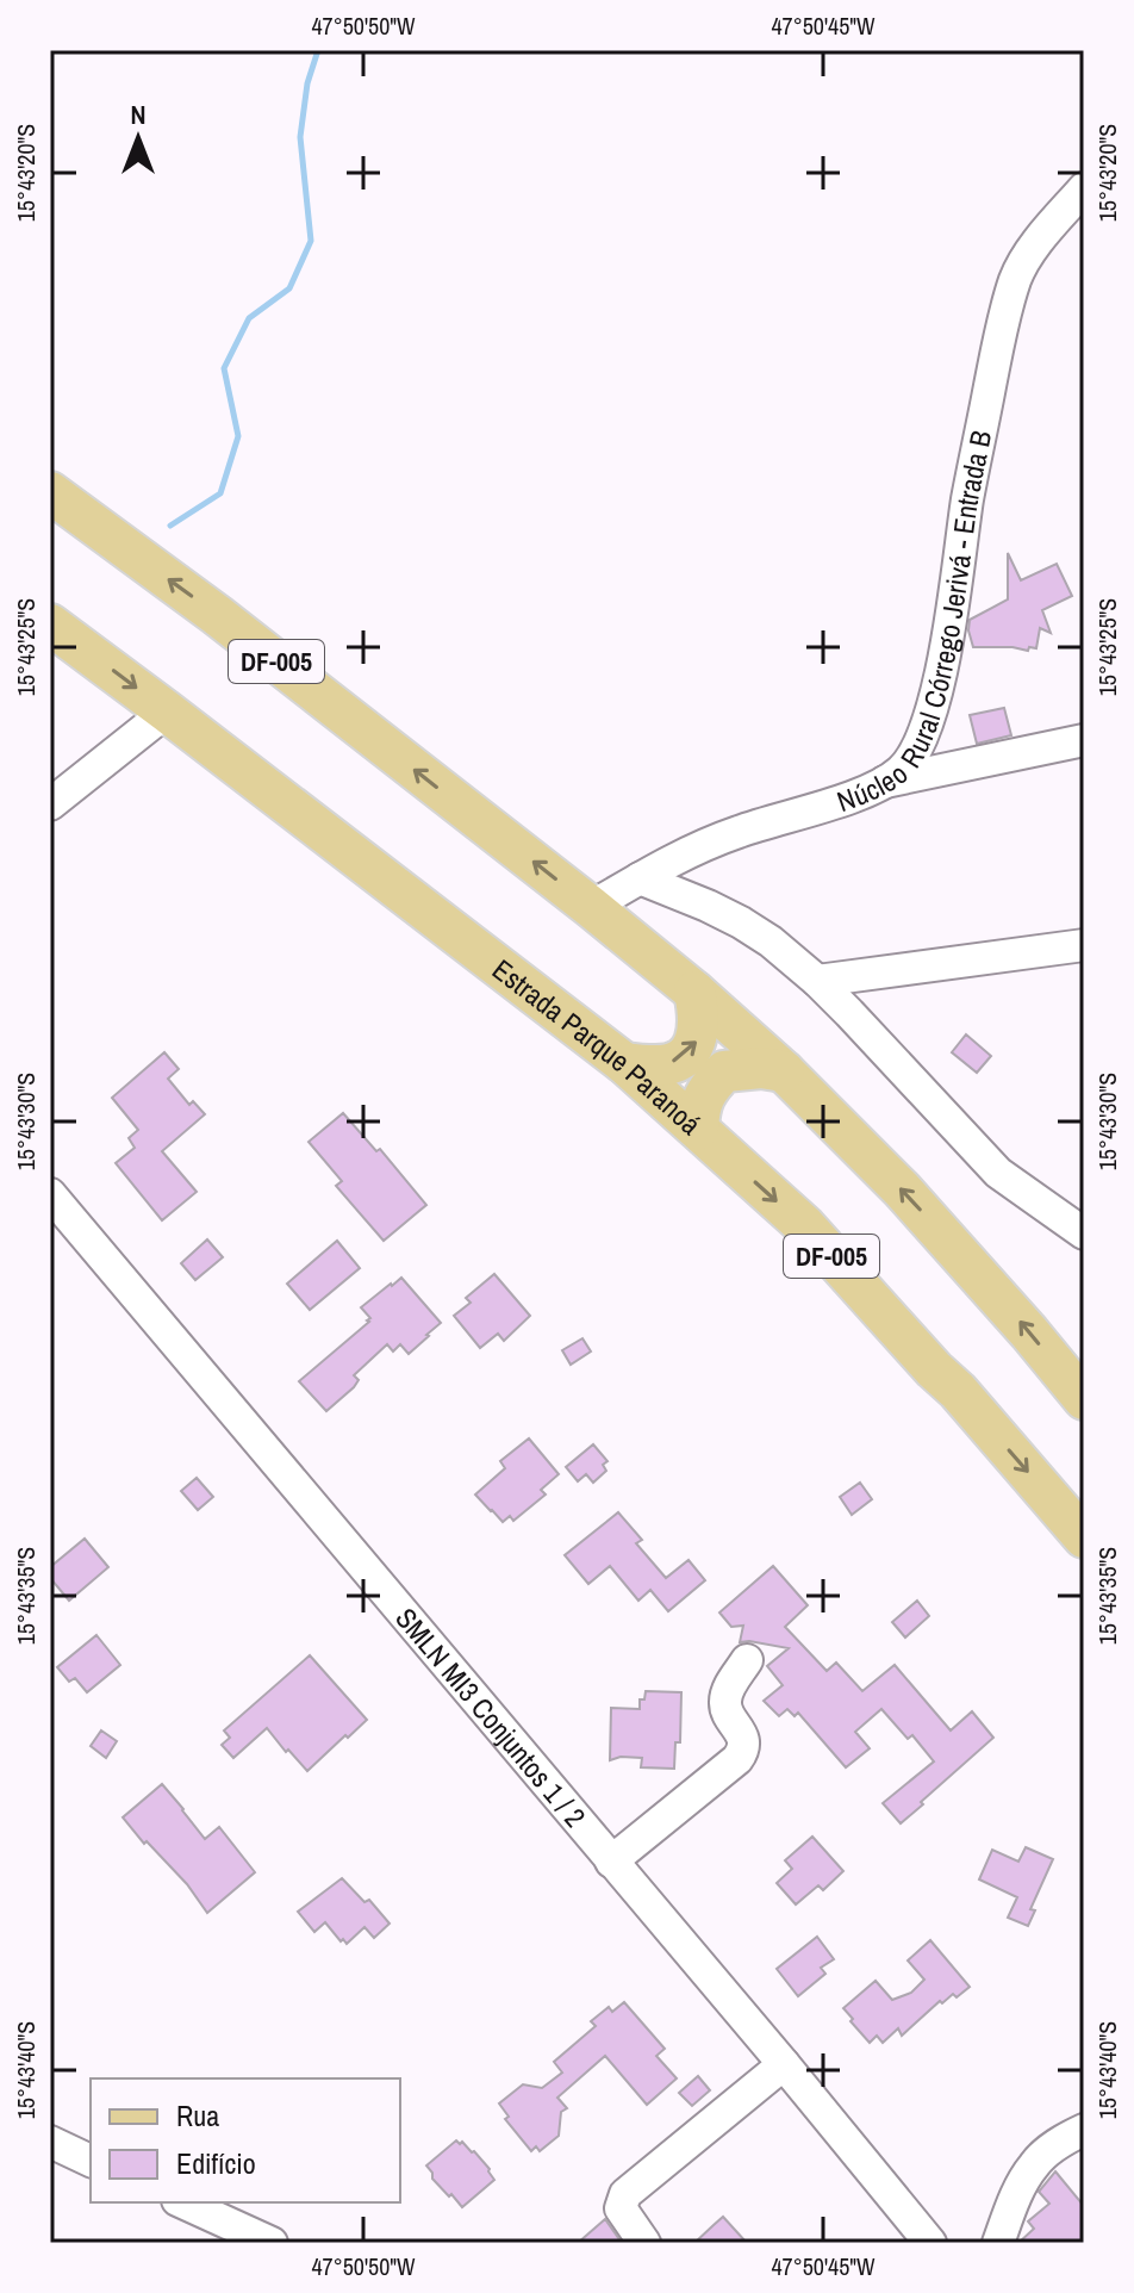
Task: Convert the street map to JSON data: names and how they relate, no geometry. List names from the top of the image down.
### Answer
{
  "streets": {
    "main road": ["DF-005", "Estrada Parque Paranoá"],
    "street": ["Núcleo Rural Córrego Jerivá - Entrada B", "SMLN MI3 Conjuntos 1 / 2"]
  },
  "crossings": [
    ["Núcleo Rural Córrego Jerivá - Entrada B", "DF-005"]
  ],
  "legend": ["Rua", "Edifício"],
  "north": "top",
  "coordinates": [
    "47°50'50\"W",
    "47°50'45\"W",
    "15°43'20\"S",
    "15°43'25\"S",
    "15°43'30\"S",
    "15°43'35\"S",
    "15°43'40\"S"
  ]
}
